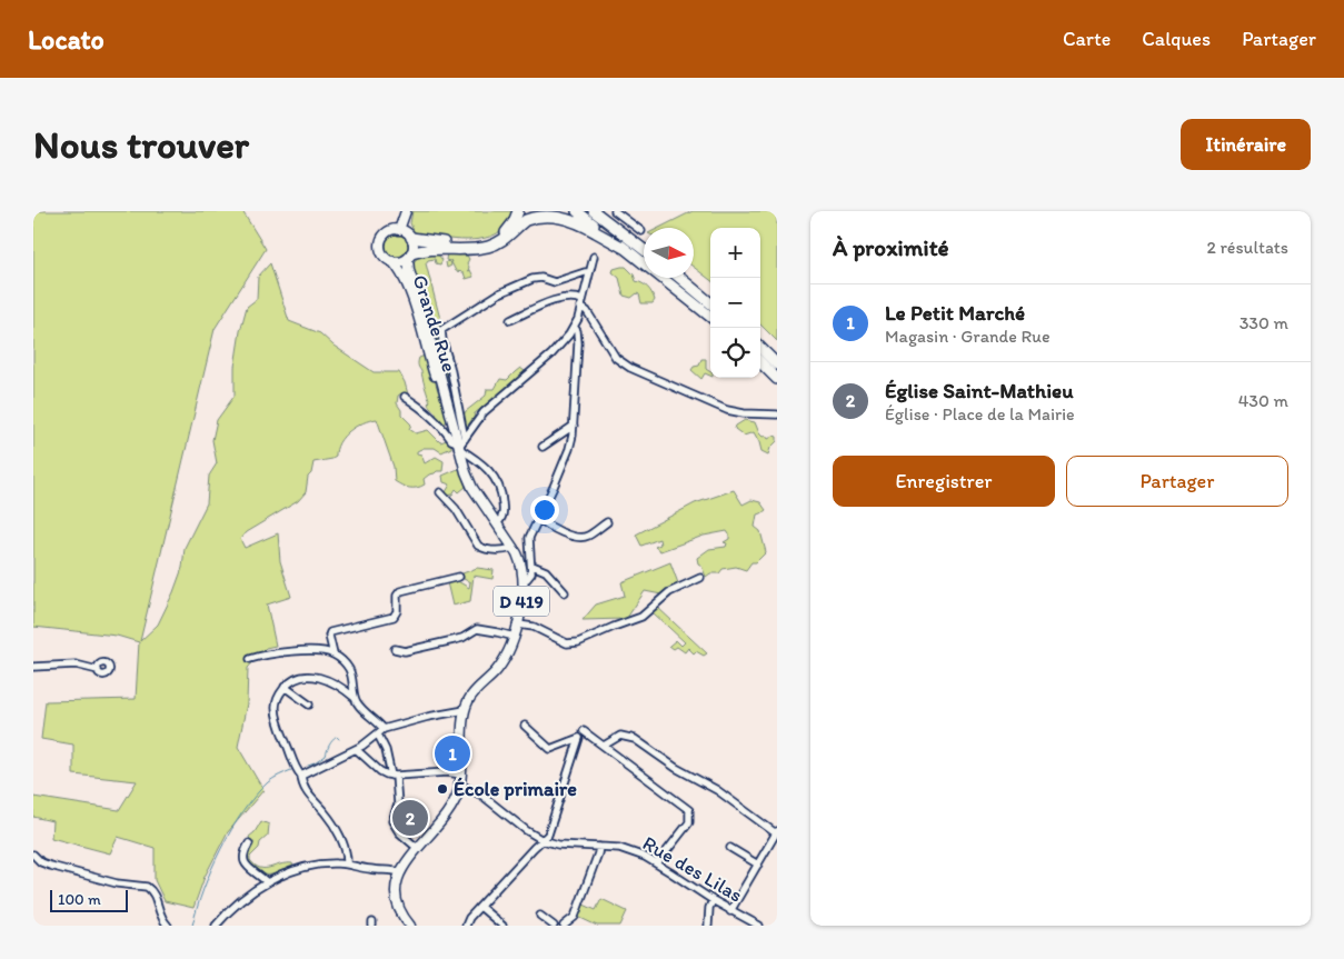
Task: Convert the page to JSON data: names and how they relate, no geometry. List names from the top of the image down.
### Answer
{
  "streets": {
    "main road": ["Grande Rue", "D 419"],
    "street": ["Rue des Lilas"]
  },
  "crossings": [
    ["Grande Rue", "D 419"],
    ["D 419", "Rue des Lilas"]
  ],
  "places": ["École primaire"],
  "scale_bar": "100 m",
  "north": "right",
  "page": {
    "header": "Locato",
    "nav": ["Carte", "Calques", "Partager"],
    "buttons": [
      "Itinéraire",
      ["Enregistrer", "Partager"]
    ],
    "title": "Nous trouver",
    "heading": ["À proximité", "2 résultats"],
    "map_buttons": ["+", "−"],
    "list": [
      {
        "mark": "1",
        "name": "Le Petit Marché",
        "note": "Magasin · Grande Rue",
        "value": "330 m"
      },
      {
        "mark": "2",
        "name": "Église Saint-Mathieu",
        "note": "Église · Place de la Mairie",
        "value": "430 m"
      }
    ],
    "pins": ["1", "2"],
    "scale": "100 m"
  }
}
